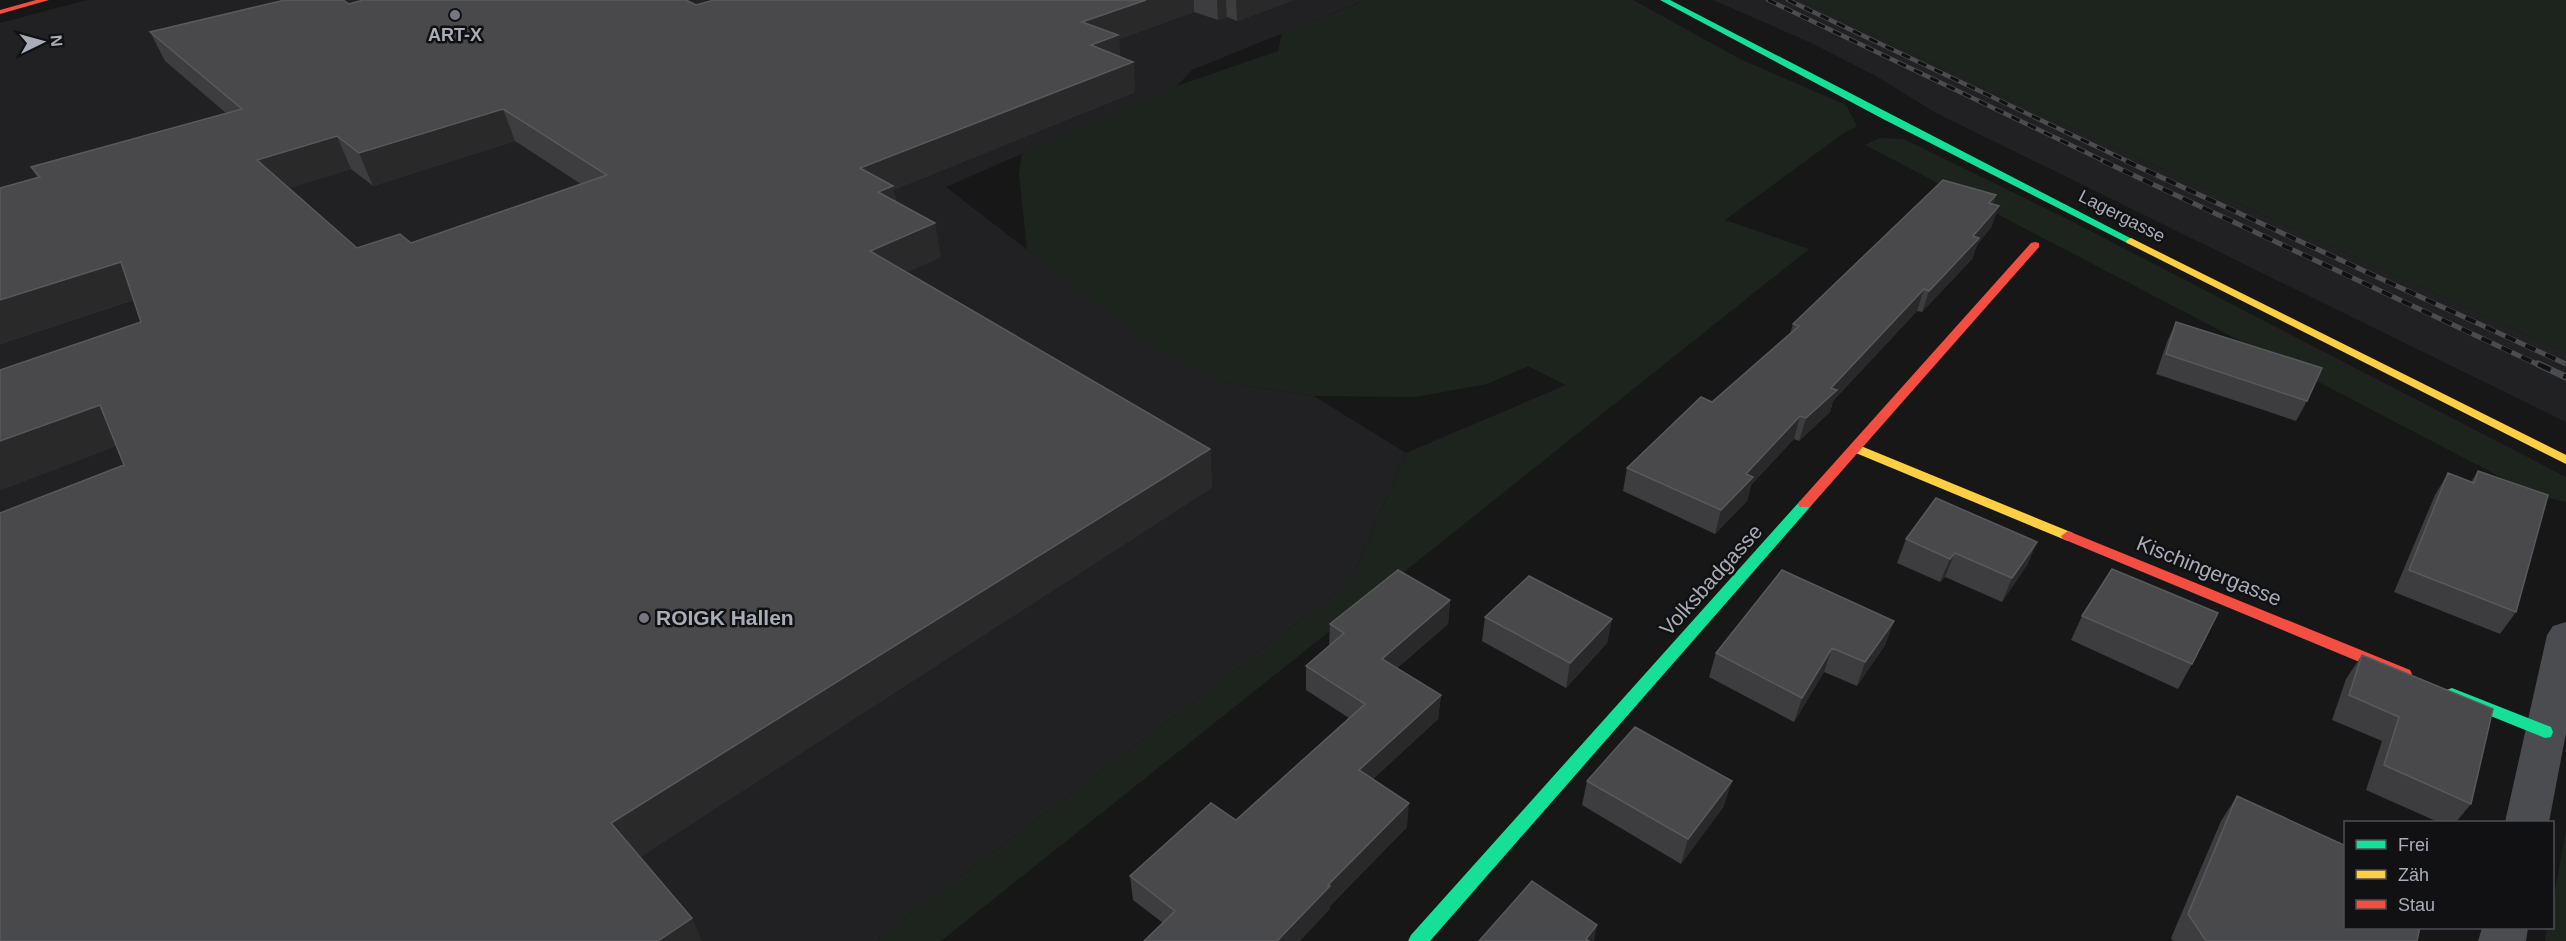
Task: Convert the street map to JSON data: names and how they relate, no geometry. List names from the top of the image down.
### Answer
{
  "streets": {
    "street": ["Lagergasse", "Kischingergasse", "Volksbadgasse"]
  },
  "crossings": [
    ["Kischingergasse", "Volksbadgasse"]
  ],
  "places": ["ART-X", "ROIGK Hallen"],
  "legend": ["Frei", "Zäh", "Stau"],
  "north": "right"
}
